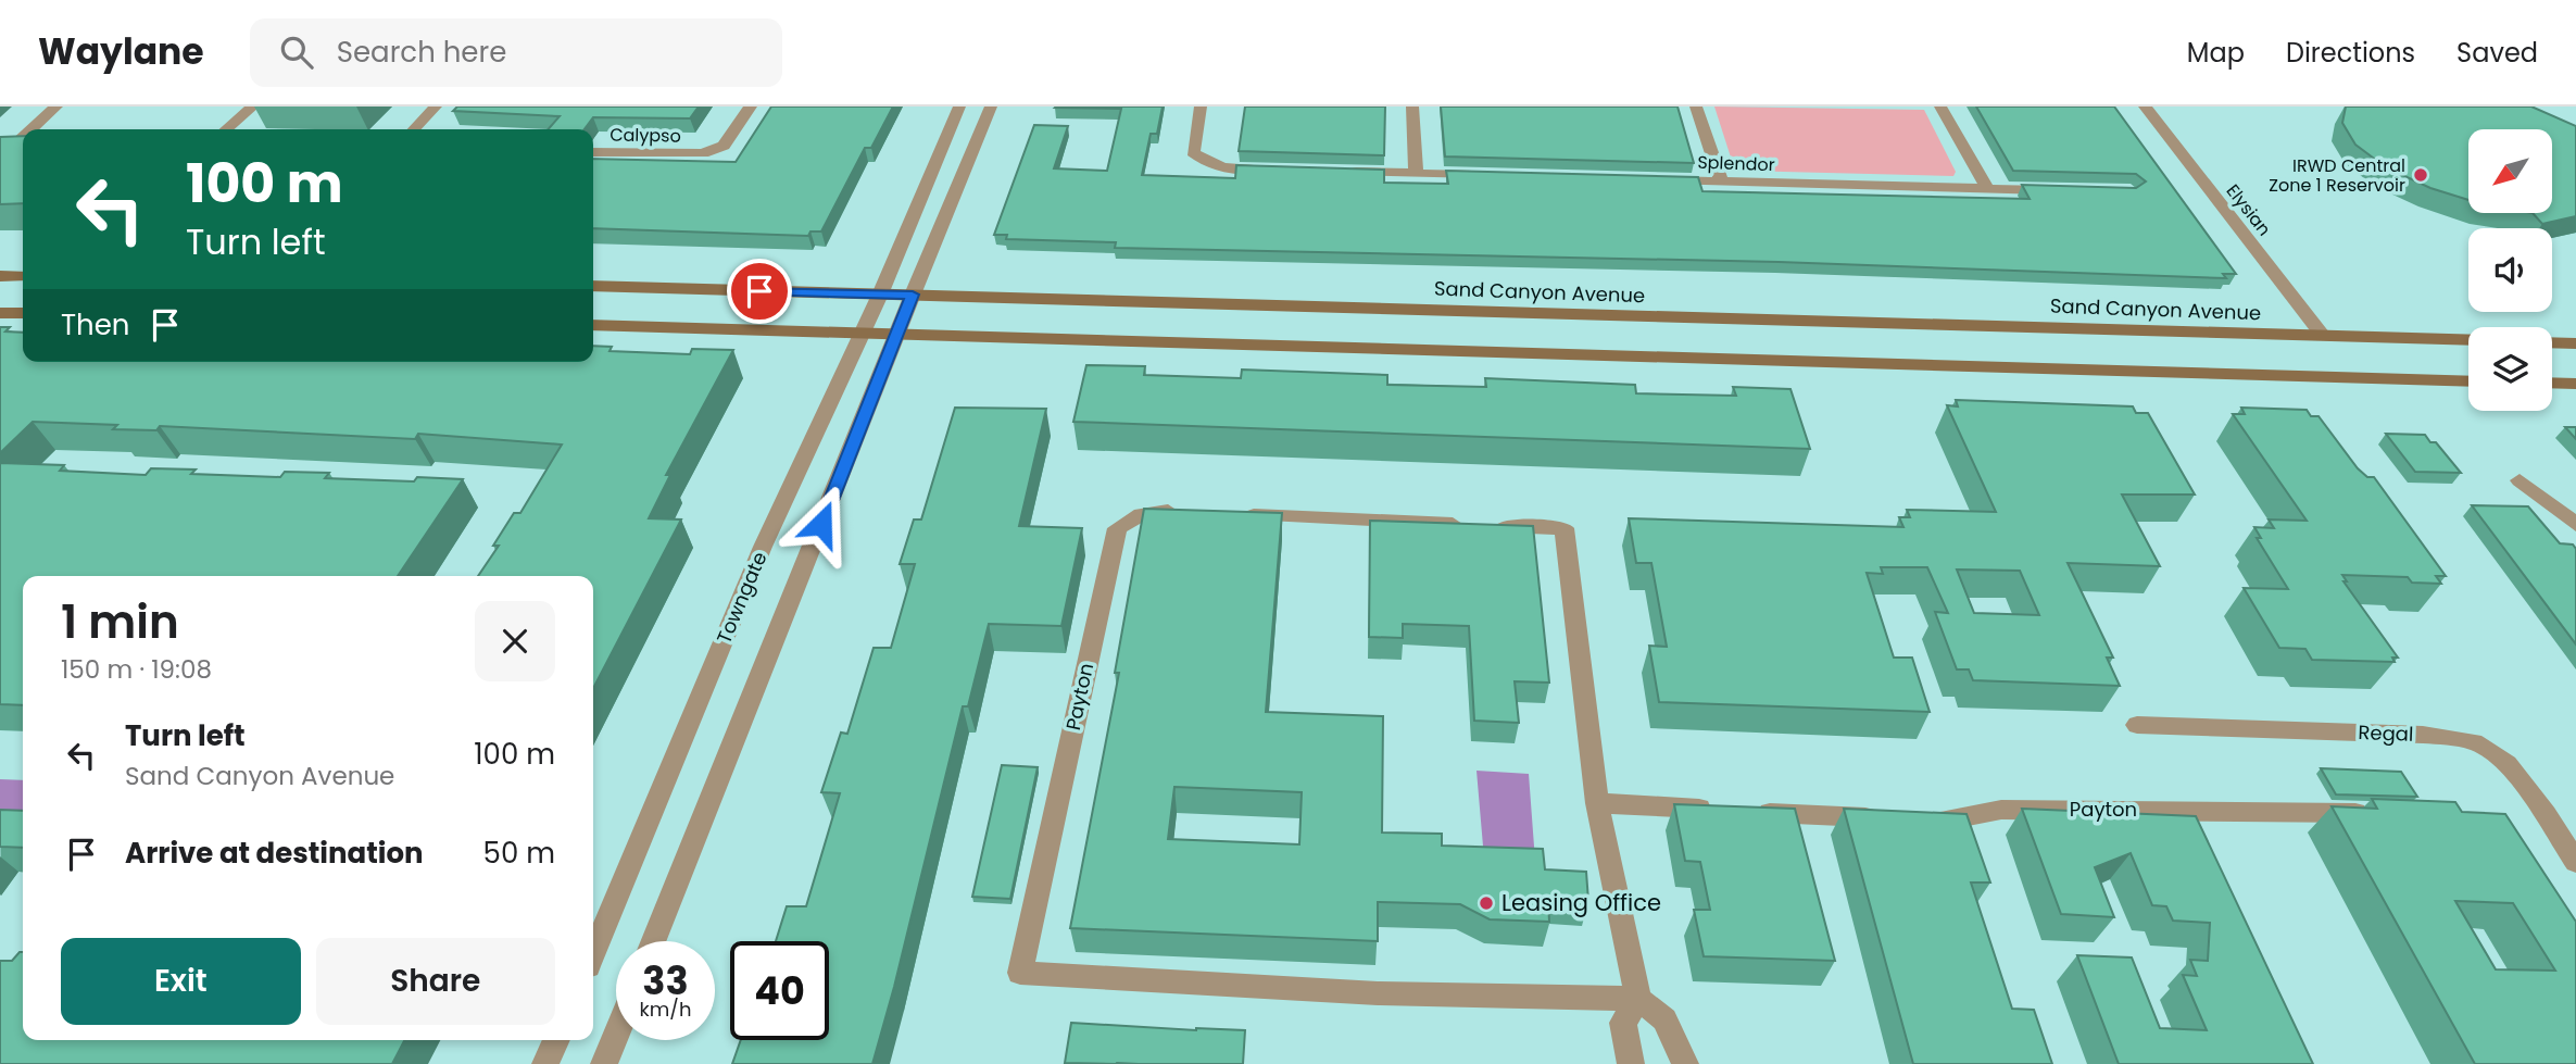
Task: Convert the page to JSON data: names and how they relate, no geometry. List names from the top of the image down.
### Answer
{
  "streets": {
    "main road": ["Sand Canyon Avenue"],
    "street": [
      "Calypso",
      "Splendor",
      "Elysian",
      "Towngate",
      "Payton",
      "Regal"
    ]
  },
  "crossings": [
    ["Elysian", "Sand Canyon Avenue"],
    ["Sand Canyon Avenue", "Towngate"]
  ],
  "places": ["IRWD Central Zone 1 Reservoir", "Leasing Office"],
  "north": "bottom left",
  "page": {
    "header": "Waylane",
    "search": "Search here",
    "nav": ["Map", "Directions", "Saved"],
    "turn": ["100 m", "Turn left"],
    "then": "Then",
    "heading": ["1 min", "150 m · 19:08"],
    "list": [
      {
        "name": "Turn left",
        "note": "Sand Canyon Avenue",
        "value": "100 m"
      },
      {
        "name": "Arrive at destination",
        "value": "50 m"
      }
    ],
    "buttons": ["Exit", "Share"],
    "speed": "33 km/h",
    "limit": "40"
  }
}
